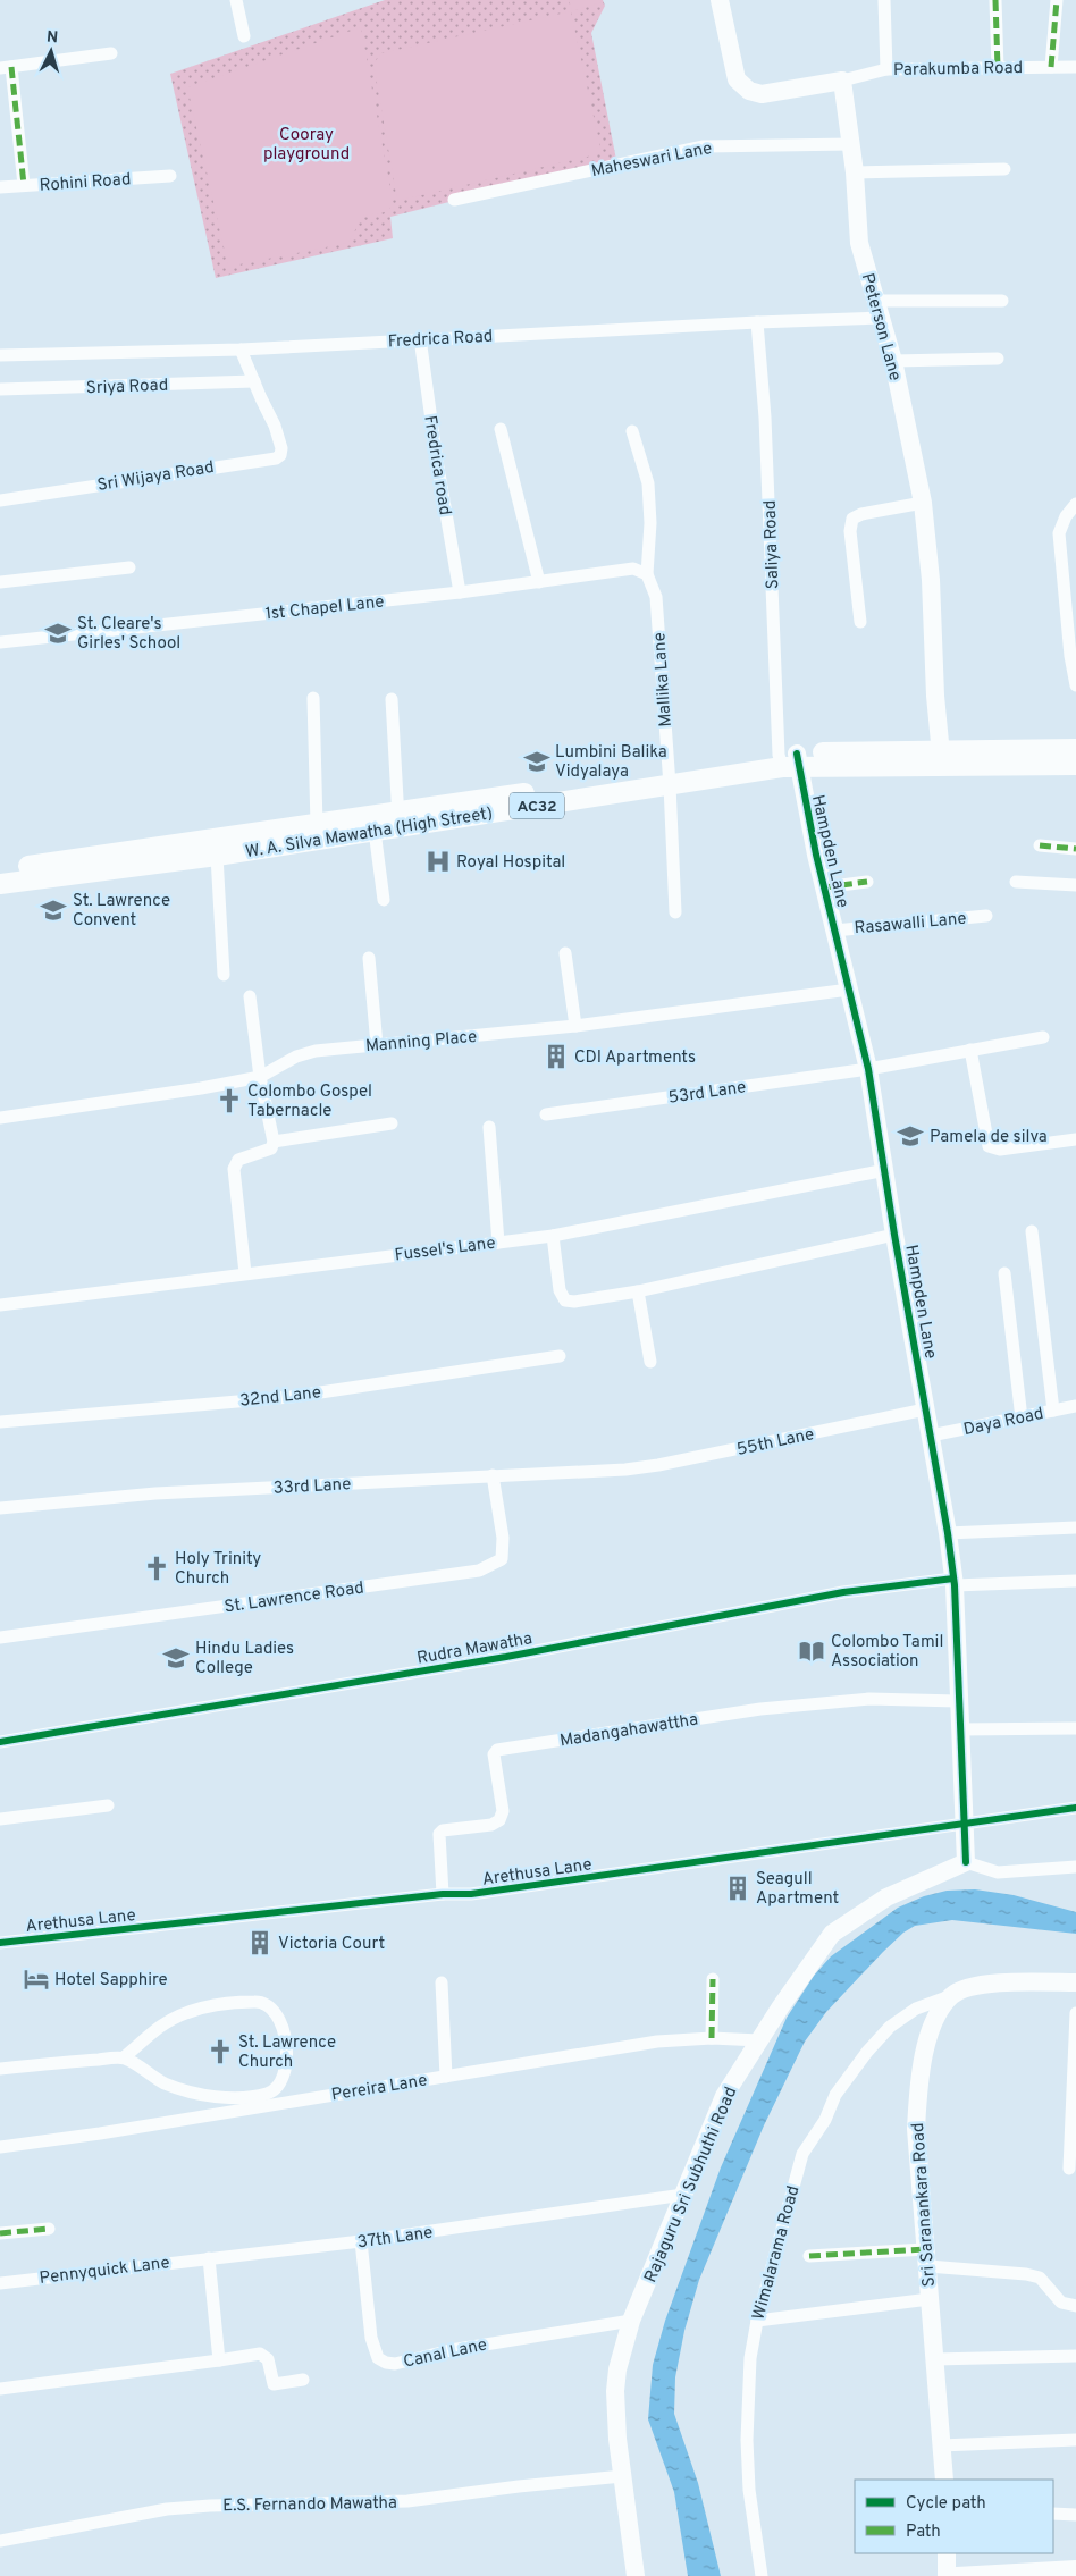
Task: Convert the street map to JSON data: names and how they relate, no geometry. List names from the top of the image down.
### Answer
{
  "streets": {
    "main road": ["AC32", "W. A. Silva Mawatha (High Street)"],
    "street": [
      "Parakumba Road",
      "Maheswari Lane",
      "Rohini Road",
      "Peterson Lane",
      "Fredrica Road",
      "Sriya Road",
      "Fredrica road",
      "Sri Wijaya Road",
      "Saliya Road",
      "1st Chapel Lane",
      "Mallika Lane",
      "Hampden Lane",
      "Rasawalli Lane",
      "Manning Place",
      "53rd Lane",
      "Fussel's Lane",
      "32nd Lane",
      "Daya Road",
      "55th Lane",
      "33rd Lane",
      "St. Lawrence Road",
      "Rudra Mawatha",
      "Madangahawattha",
      "Arethusa Lane",
      "Pereira Lane",
      "Rajaguru Sri Subhuthi Road",
      "Sri Saranankara Road",
      "37th Lane",
      "Wimalarama Road",
      "Pennyquick Lane",
      "Canal Lane",
      "E.S. Fernando Mawatha"
    ]
  },
  "crossings": [
    ["Parakumba Road", "Peterson Lane"],
    ["Maheswari Lane", "Peterson Lane"],
    ["Peterson Lane", "Fredrica Road"],
    ["Peterson Lane", "W. A. Silva Mawatha (High Street)"],
    ["Fredrica Road", "Fredrica road"],
    ["Fredrica Road", "Saliya Road"],
    ["Sriya Road", "Sri Wijaya Road"],
    ["Fredrica road", "1st Chapel Lane"],
    ["Saliya Road", "W. A. Silva Mawatha (High Street)"],
    ["Saliya Road", "Hampden Lane"],
    ["1st Chapel Lane", "Mallika Lane"],
    ["Mallika Lane", "W. A. Silva Mawatha (High Street)"],
    ["W. A. Silva Mawatha (High Street)", "Hampden Lane"],
    ["Hampden Lane", "Rasawalli Lane"],
    ["Hampden Lane", "Manning Place"],
    ["Hampden Lane", "53rd Lane"],
    ["Hampden Lane", "Fussel's Lane"],
    ["Hampden Lane", "Daya Road"],
    ["Hampden Lane", "55th Lane"],
    ["Hampden Lane", "Rudra Mawatha"],
    ["Hampden Lane", "Madangahawattha"],
    ["Hampden Lane", "Arethusa Lane"],
    ["Hampden Lane", "Rajaguru Sri Subhuthi Road"],
    ["55th Lane", "33rd Lane"],
    ["33rd Lane", "St. Lawrence Road"],
    ["Madangahawattha", "Arethusa Lane"],
    ["Pereira Lane", "Rajaguru Sri Subhuthi Road"],
    ["Rajaguru Sri Subhuthi Road", "37th Lane"],
    ["Rajaguru Sri Subhuthi Road", "Canal Lane"],
    ["Rajaguru Sri Subhuthi Road", "E.S. Fernando Mawatha"],
    ["Sri Saranankara Road", "Wimalarama Road"],
    ["37th Lane", "Pennyquick Lane"],
    ["37th Lane", "Canal Lane"]
  ],
  "parks": ["Cooray playground"],
  "places": {
    "school or university": [
      "St. Cleare's Girles' School",
      "Lumbini Balika Vidyalaya",
      "St. Lawrence Convent",
      "Pamela de silva",
      "Hindu Ladies College"
    ],
    "hospital": ["Royal Hospital"],
    "building": ["CDI Apartments", "Seagull Apartment", "Victoria Court"],
    "church": ["Colombo Gospel Tabernacle", "Holy Trinity Church", "St. Lawrence Church"],
    "library": ["Colombo Tamil Association"],
    "hotel": ["Hotel Sapphire"]
  },
  "legend": ["Cycle path", "Path"],
  "north": "top"
}
